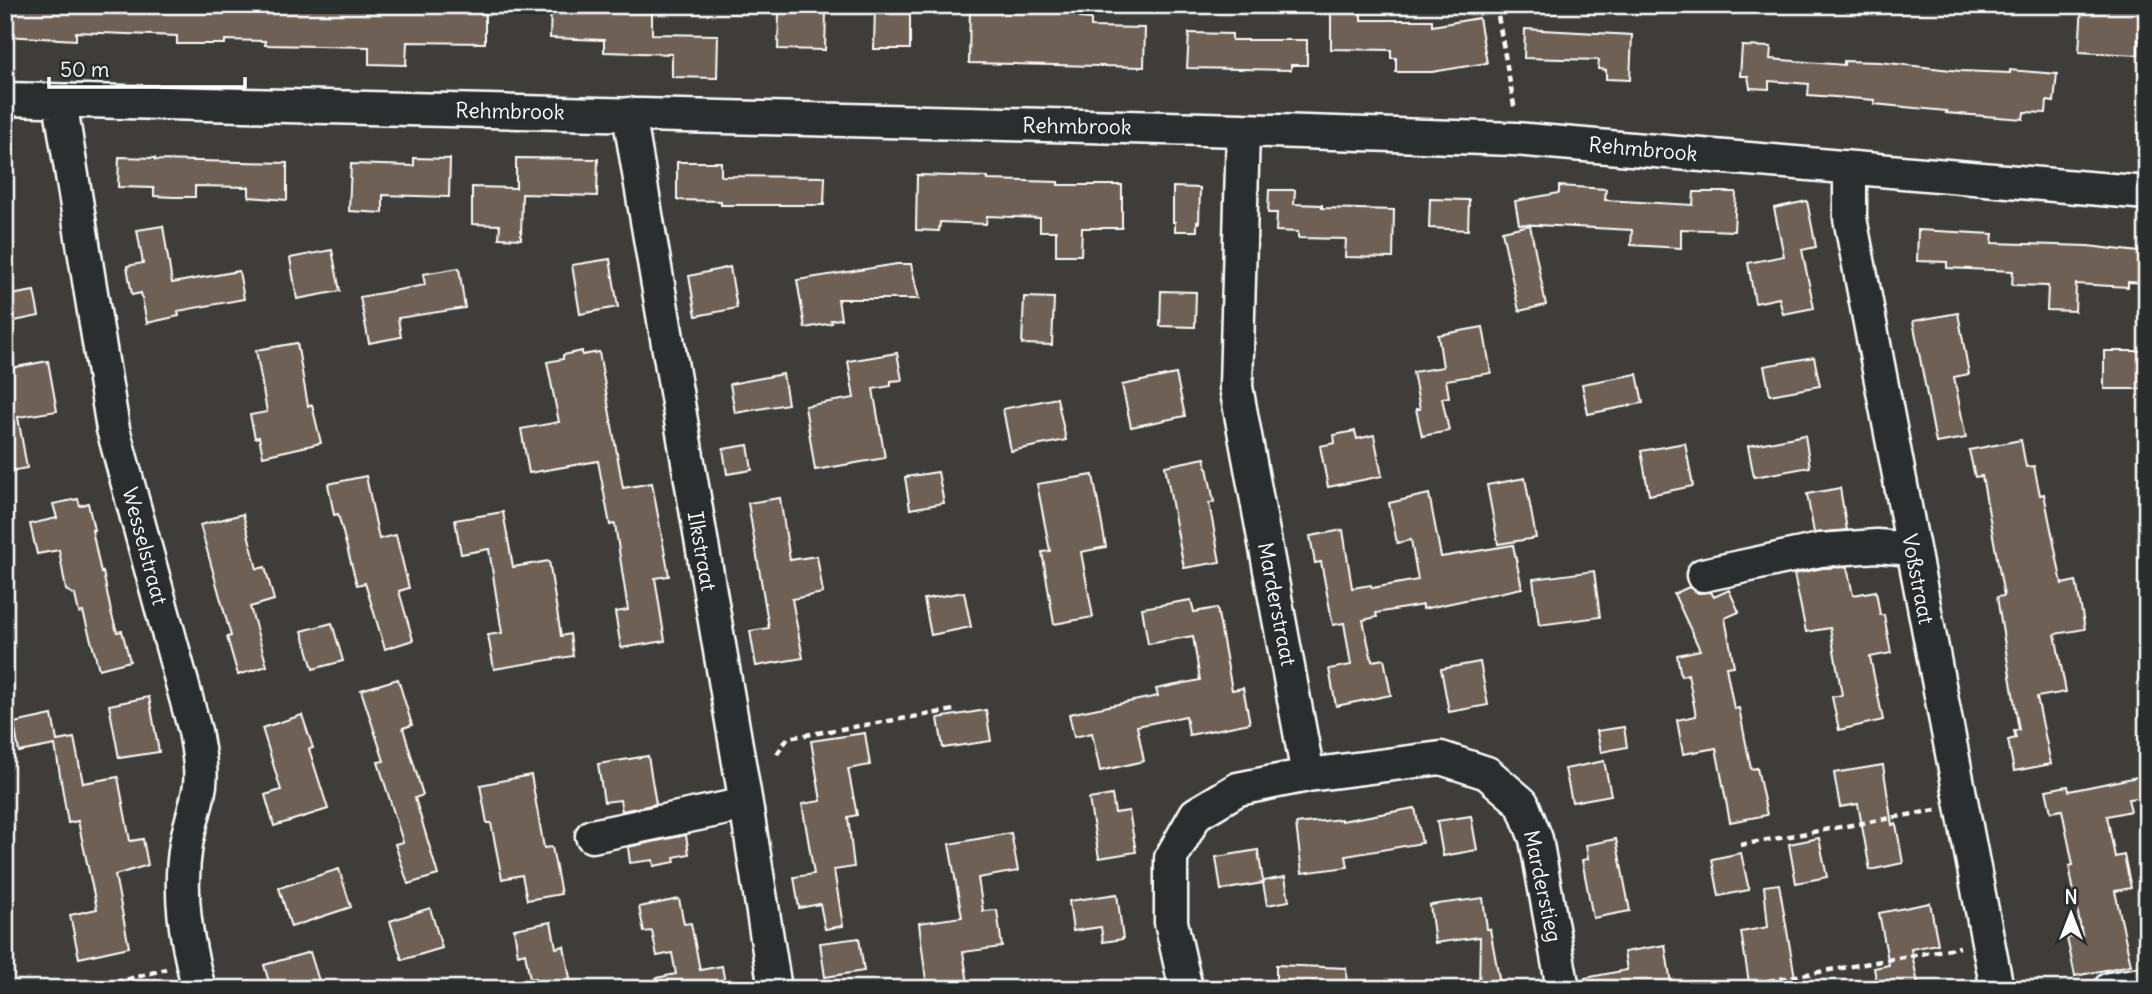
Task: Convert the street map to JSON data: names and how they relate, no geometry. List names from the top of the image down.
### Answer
{
  "streets": {
    "street": [
      "Rehmbrook",
      "Wesselstraat",
      "Ilkstraat",
      "Voßstraat",
      "Marderstraat",
      "Marderstieg"
    ]
  },
  "crossings": [
    ["Rehmbrook", "Wesselstraat"],
    ["Rehmbrook", "Ilkstraat"],
    ["Rehmbrook", "Voßstraat"],
    ["Rehmbrook", "Marderstraat"],
    ["Marderstraat", "Marderstieg"]
  ],
  "scale_bar": "50 m",
  "north": "top"
}
